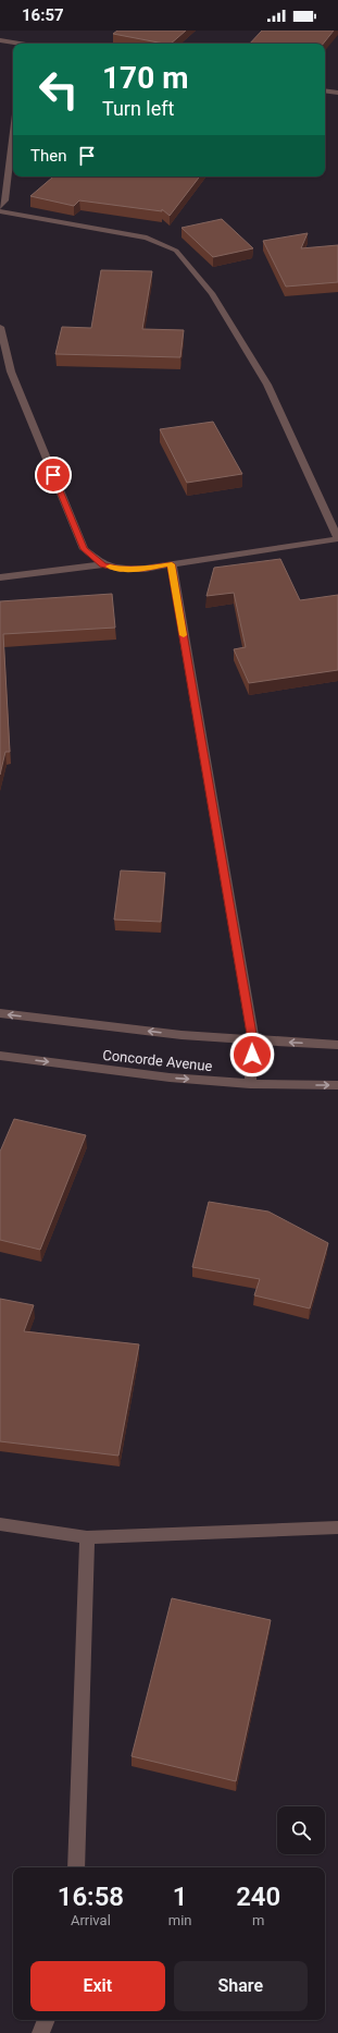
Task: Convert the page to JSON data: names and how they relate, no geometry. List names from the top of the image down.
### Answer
{
  "streets": {
    "street": ["Concorde Avenue"]
  },
  "page": {
    "status": "16:57",
    "turn": ["170 m", "Turn left"],
    "then": "Then",
    "eta": [
      "16:58",
      "Arrival",
      "1",
      "min",
      "240",
      "m"
    ],
    "buttons": ["Exit", "Share"]
  }
}
